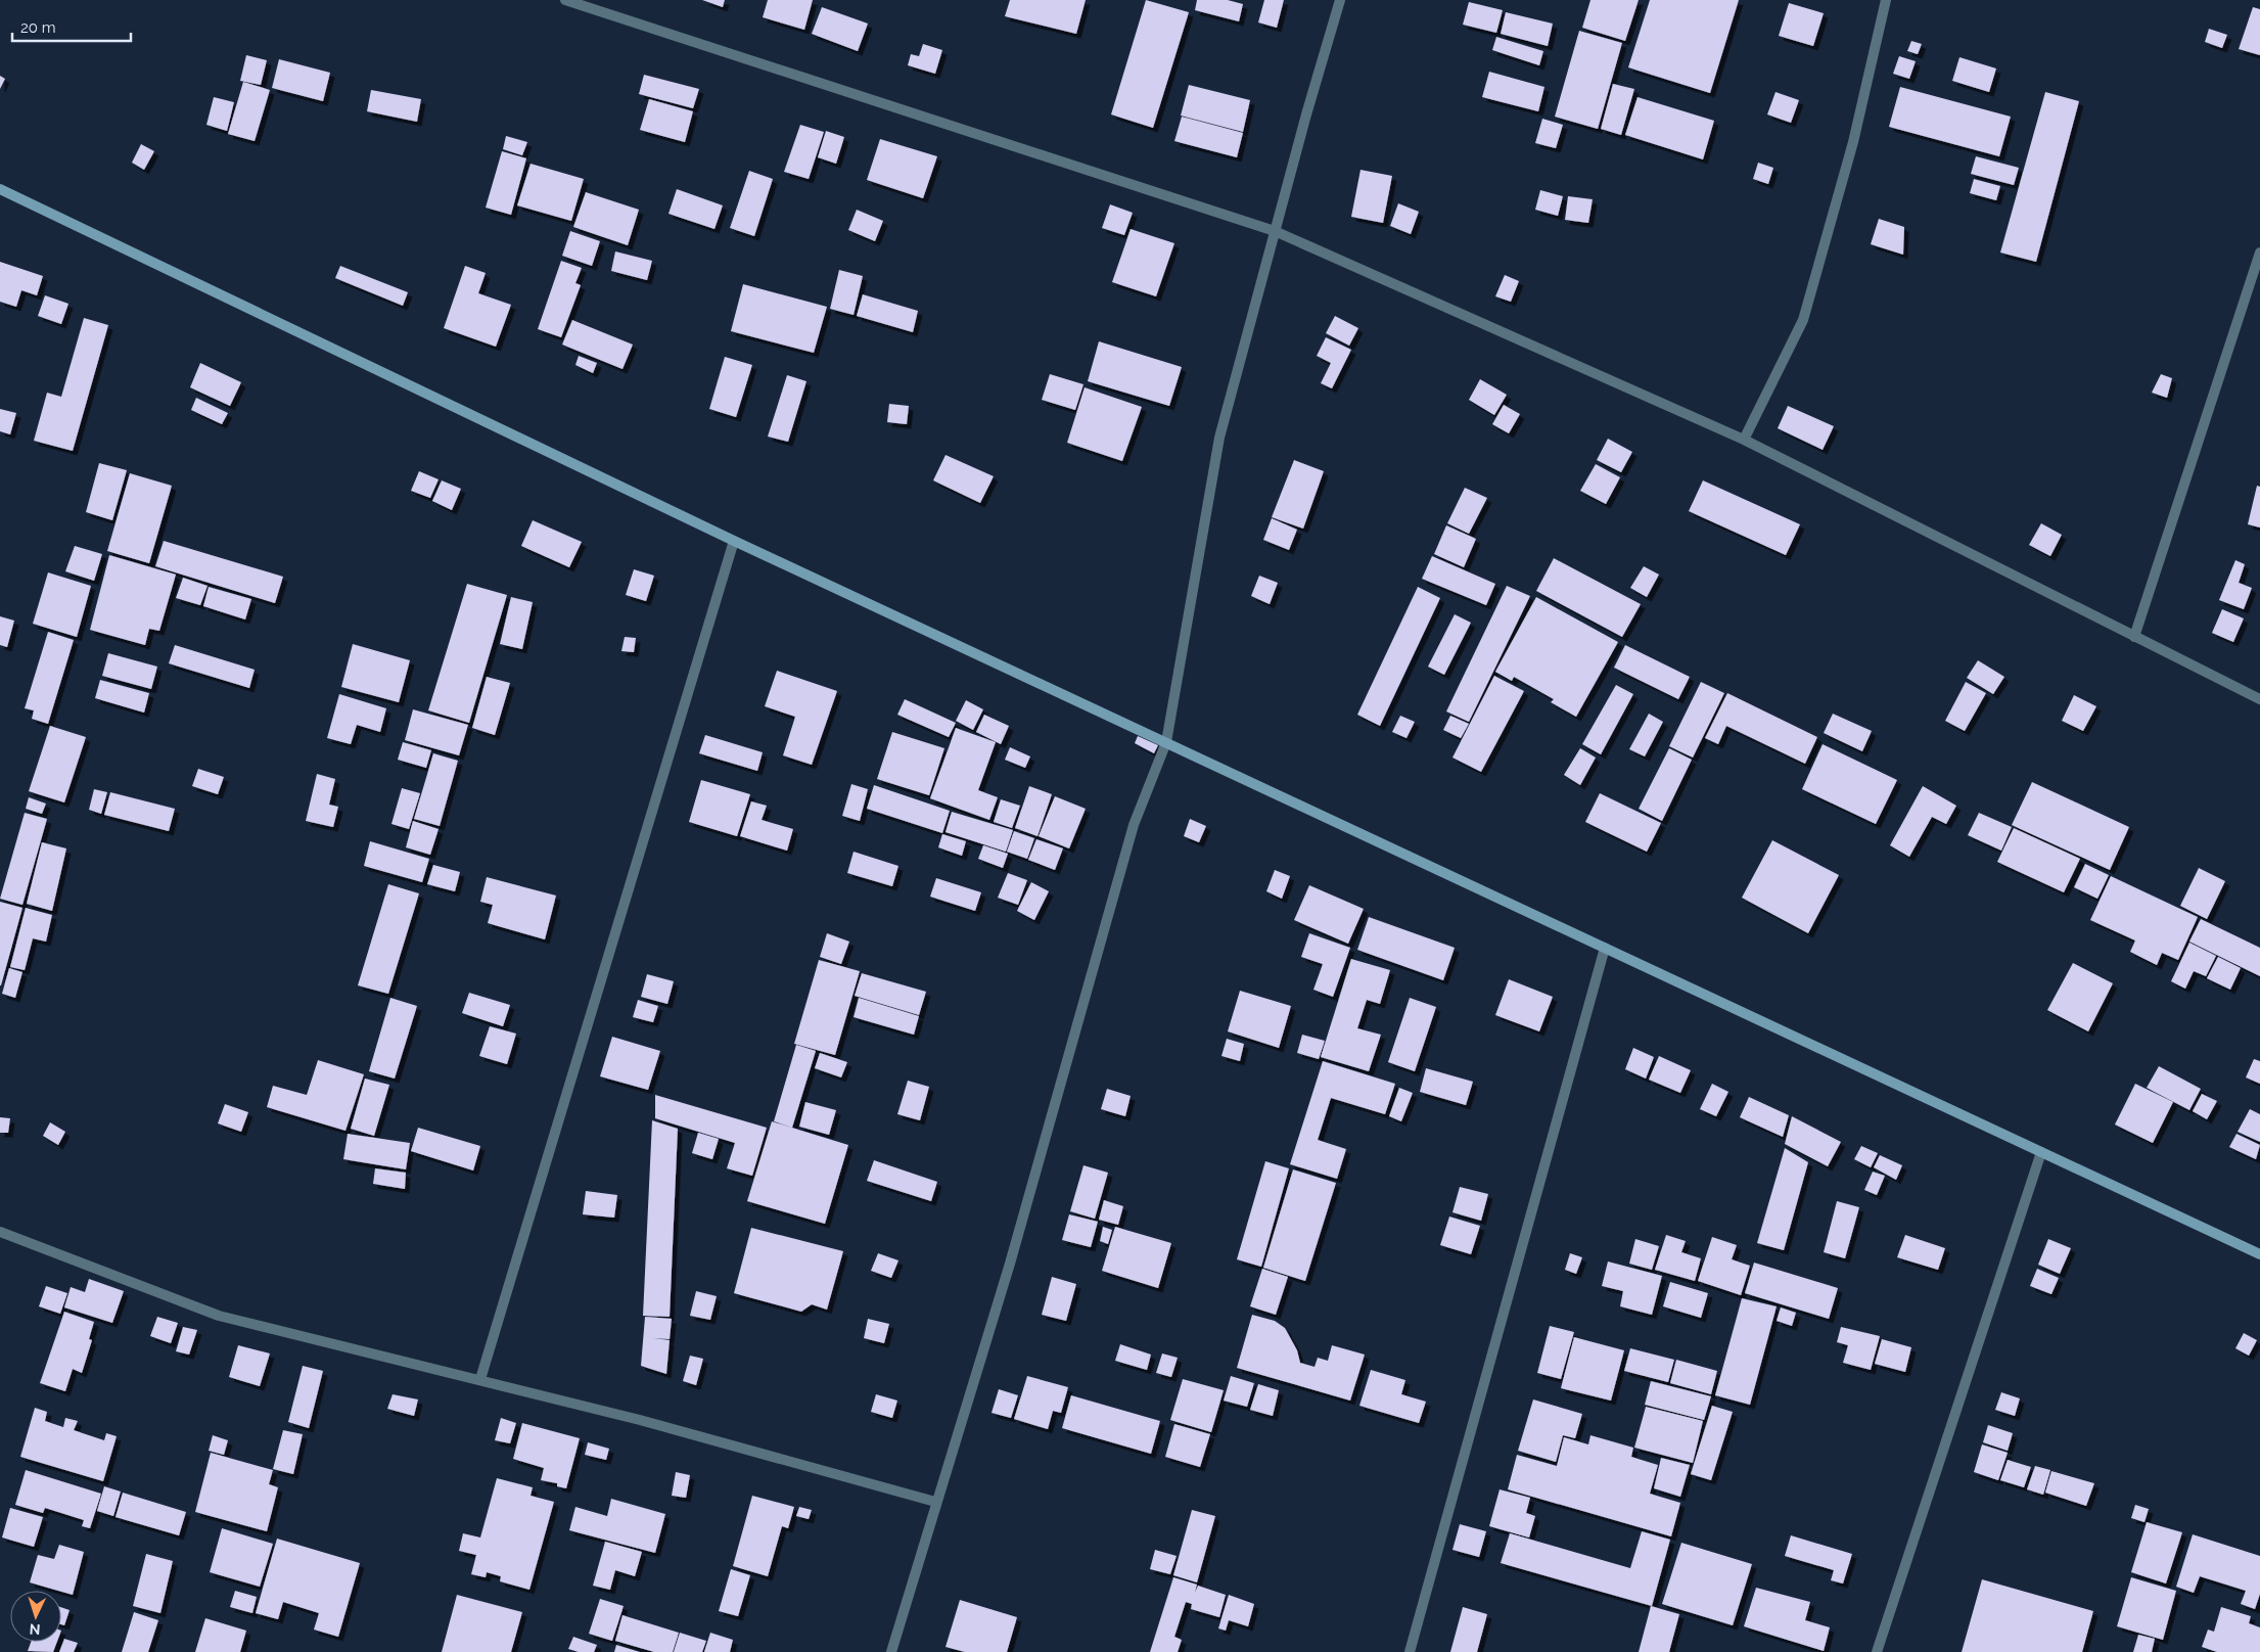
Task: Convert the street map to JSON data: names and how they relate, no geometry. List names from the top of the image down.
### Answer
{
  "scale_bar": "20 m",
  "north": "bottom"
}
